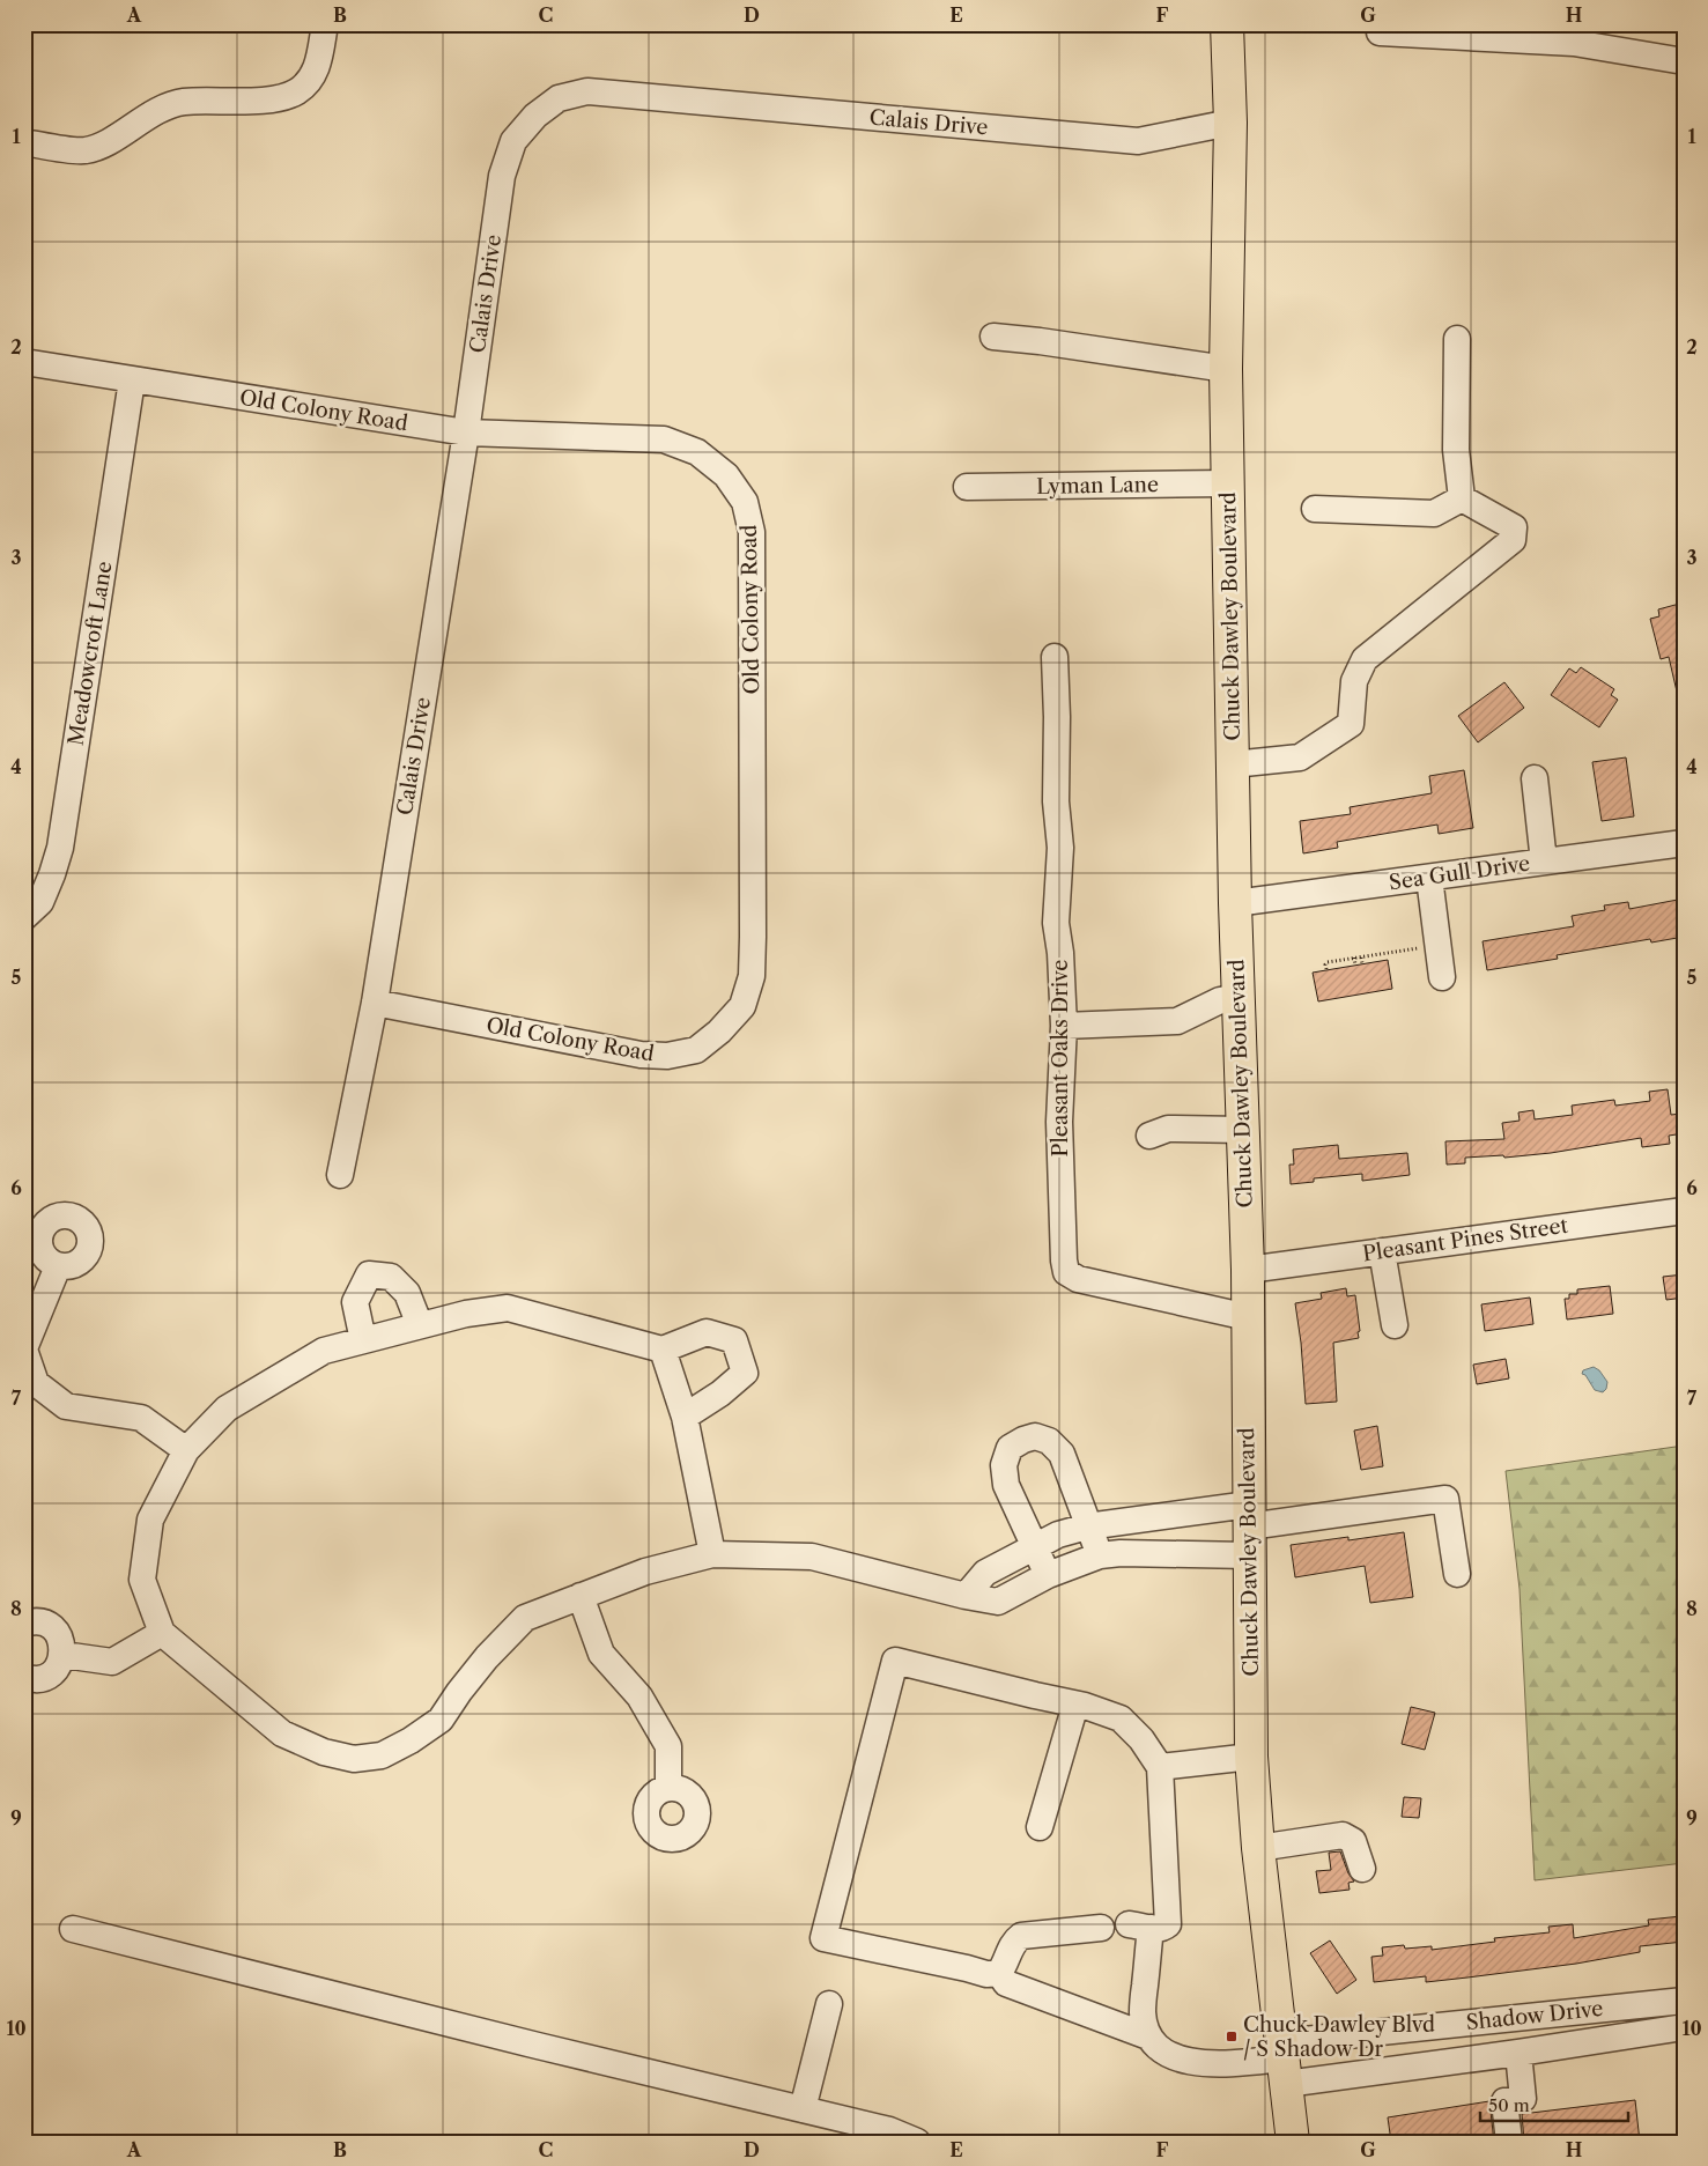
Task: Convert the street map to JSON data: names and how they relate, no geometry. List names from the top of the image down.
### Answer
{
  "streets": {
    "main road": ["Chuck Dawley Boulevard"],
    "street": [
      "Calais Drive",
      "Old Colony Road",
      "Lyman Lane",
      "Meadowcroft Lane",
      "Sea Gull Drive",
      "Pleasant Oaks Drive",
      "Pleasant Pines Street",
      "Shadow Drive"
    ]
  },
  "crossings": [
    ["Calais Drive", "Old Colony Road"],
    ["Calais Drive", "Chuck Dawley Boulevard"],
    ["Old Colony Road", "Meadowcroft Lane"],
    ["Lyman Lane", "Chuck Dawley Boulevard"],
    ["Chuck Dawley Boulevard", "Sea Gull Drive"],
    ["Chuck Dawley Boulevard", "Pleasant Oaks Drive"],
    ["Chuck Dawley Boulevard", "Pleasant Pines Street"],
    ["Chuck Dawley Boulevard", "Shadow Drive"]
  ],
  "places": {
    "transit": ["Chuck Dawley Blvd / S Shadow Dr"]
  },
  "scale_bar": "50 m",
  "grid": {
    "columns": [
      "A",
      "B",
      "C",
      "D",
      "E",
      "F",
      "G",
      "H"
    ],
    "rows": [
      "1",
      "2",
      "3",
      "4",
      "5",
      "6",
      "7",
      "8",
      "9",
      "10"
    ]
  }
}
